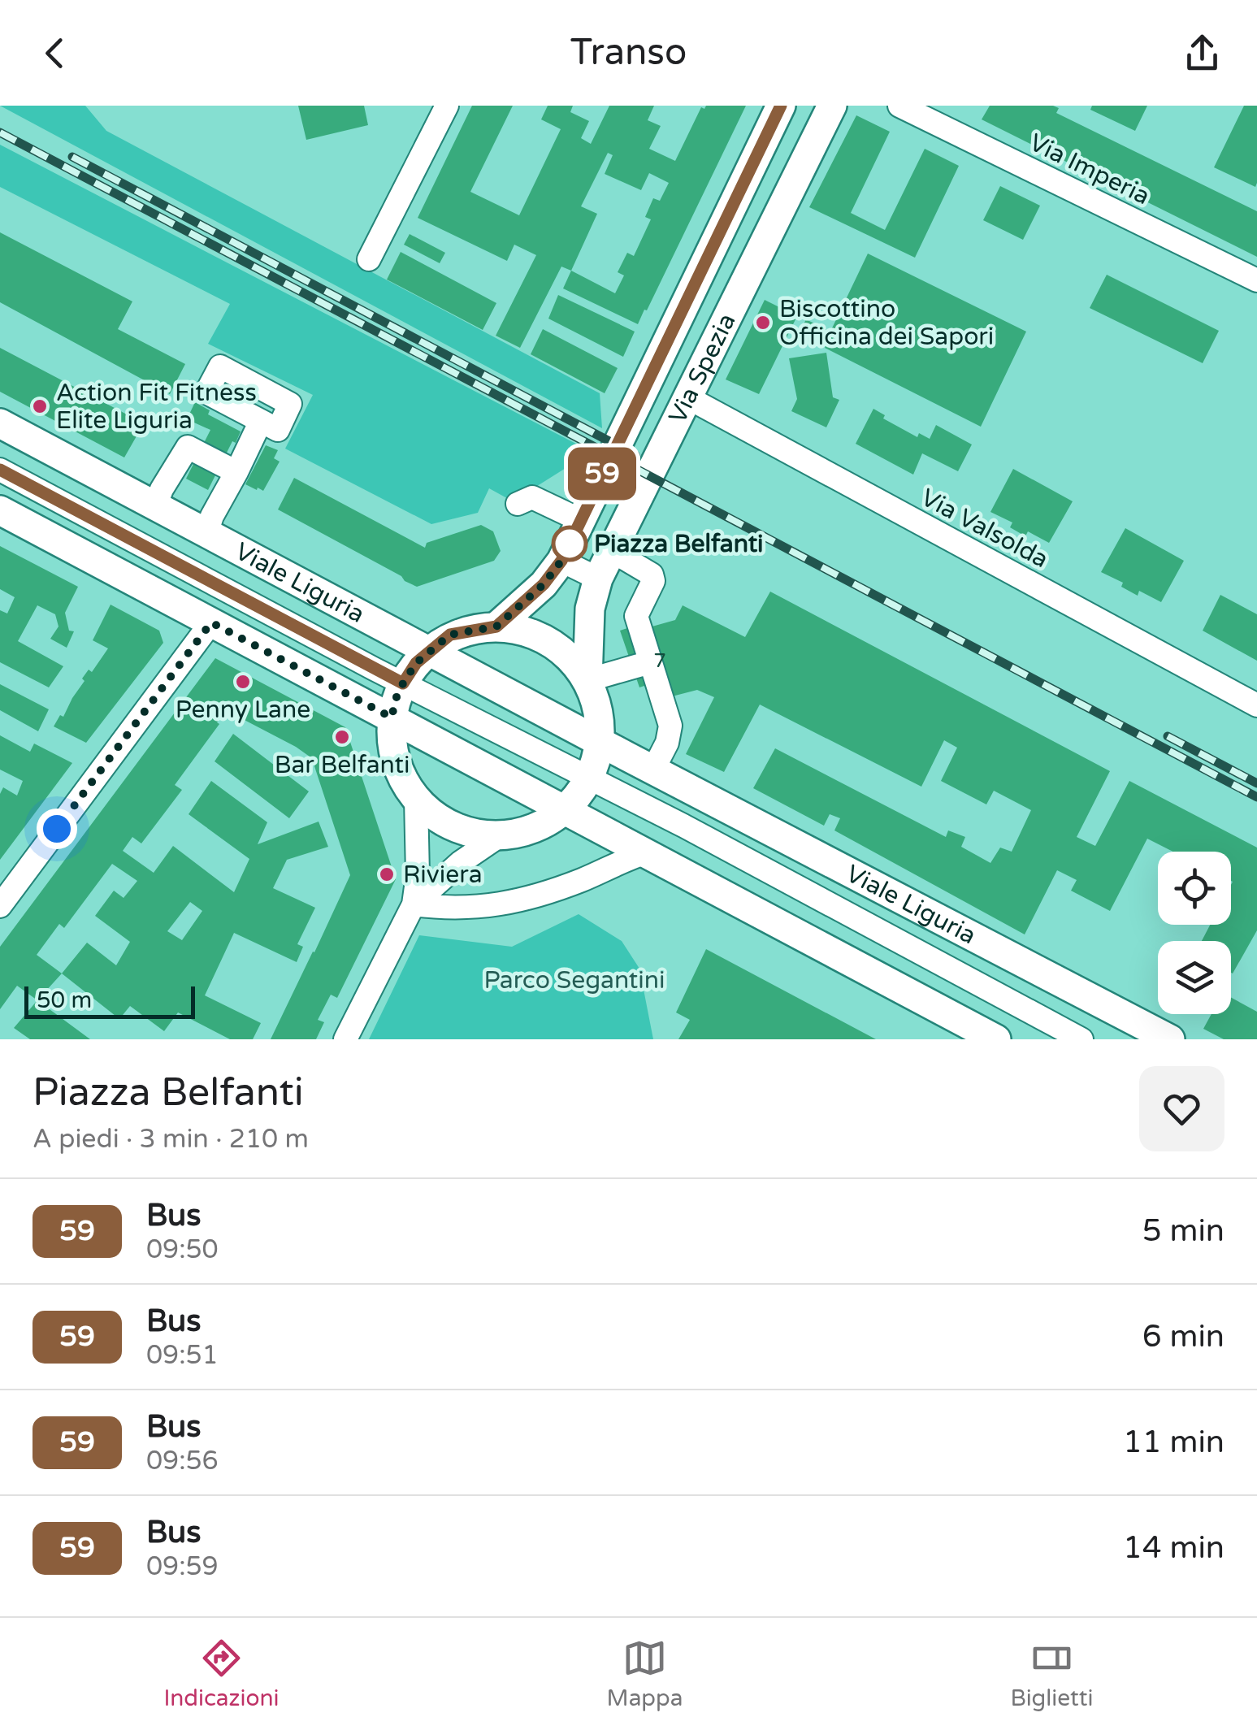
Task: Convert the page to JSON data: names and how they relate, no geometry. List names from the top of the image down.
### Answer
{
  "streets": {
    "main road": ["Via Spezia", "Viale Liguria"],
    "street": ["Via Imperia", "Via Valsolda"]
  },
  "crossings": [
    ["Via Spezia", "Via Valsolda"]
  ],
  "parks": ["Parco Segantini"],
  "places": [
    "Biscottino Officina dei Sapori",
    "Action Fit Fitness Elite Liguria",
    "Piazza Belfanti",
    "Penny Lane",
    "Bar Belfanti",
    "Riviera"
  ],
  "lines": ["bus line 59"],
  "house_numbers": ["7"],
  "scale_bar": "50 m",
  "page": {
    "header": "Transo",
    "on_map": "59",
    "scale": "50 m",
    "heading": ["Piazza Belfanti", "A piedi · 3 min · 210 m"],
    "list": [
      {
        "mark": "59",
        "name": "Bus",
        "note": "09:50",
        "value": "5 min"
      },
      {
        "mark": "59",
        "name": "Bus",
        "note": "09:51",
        "value": "6 min"
      },
      {
        "mark": "59",
        "name": "Bus",
        "note": "09:56",
        "value": "11 min"
      },
      {
        "mark": "59",
        "name": "Bus",
        "note": "09:59",
        "value": "14 min"
      }
    ],
    "tabs": ["Indicazioni", "Mappa", "Biglietti"]
  }
}
